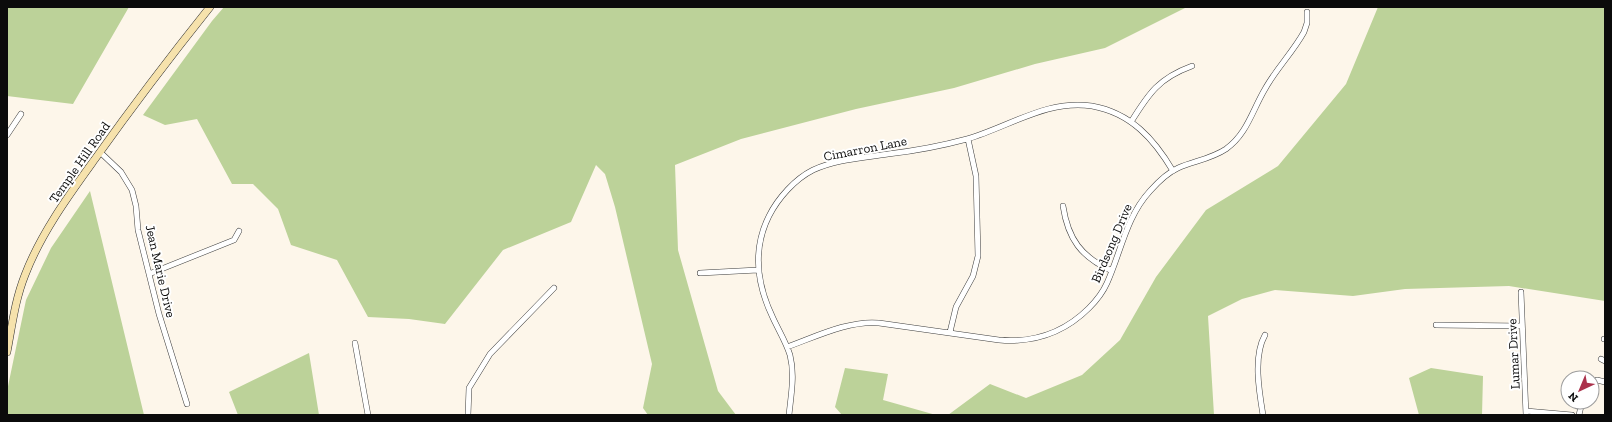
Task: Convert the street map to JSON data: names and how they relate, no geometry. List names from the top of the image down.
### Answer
{
  "streets": {
    "main road": ["Temple Hill Road"],
    "street": [
      "Cimarron Lane",
      "Birdsong Drive",
      "Jean Marie Drive",
      "Lumar Drive"
    ]
  },
  "crossings": [
    ["Cimarron Lane", "Birdsong Drive"],
    ["Temple Hill Road", "Jean Marie Drive"]
  ],
  "north": "bottom left"
}
